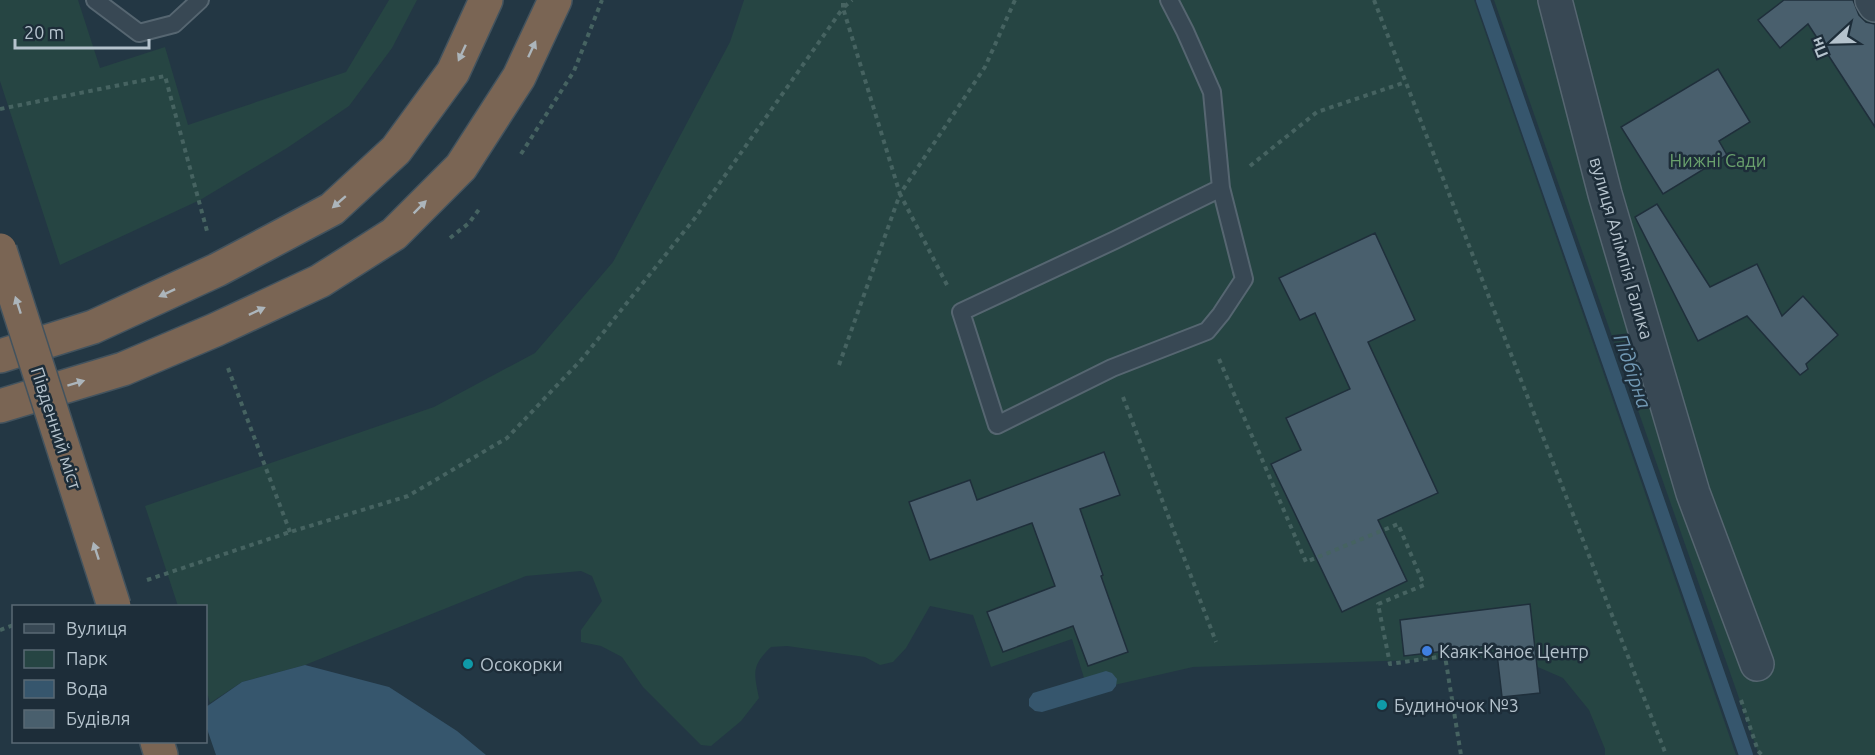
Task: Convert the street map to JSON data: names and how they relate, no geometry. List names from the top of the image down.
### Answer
{
  "streets": {
    "highway": ["Південний міст"],
    "street": ["вулиця Алімпія Галика"]
  },
  "one_way": ["Південний міст"],
  "water": ["Підбірна"],
  "parks": ["Нижні Сади"],
  "places": ["Каяк-Каноє Центр", "Осокорки", "Будиночок №3"],
  "legend": [
    "Вулиця",
    "Парк",
    "Вода",
    "Будівля"
  ],
  "scale_bar": "20 m",
  "north": "left"
}
